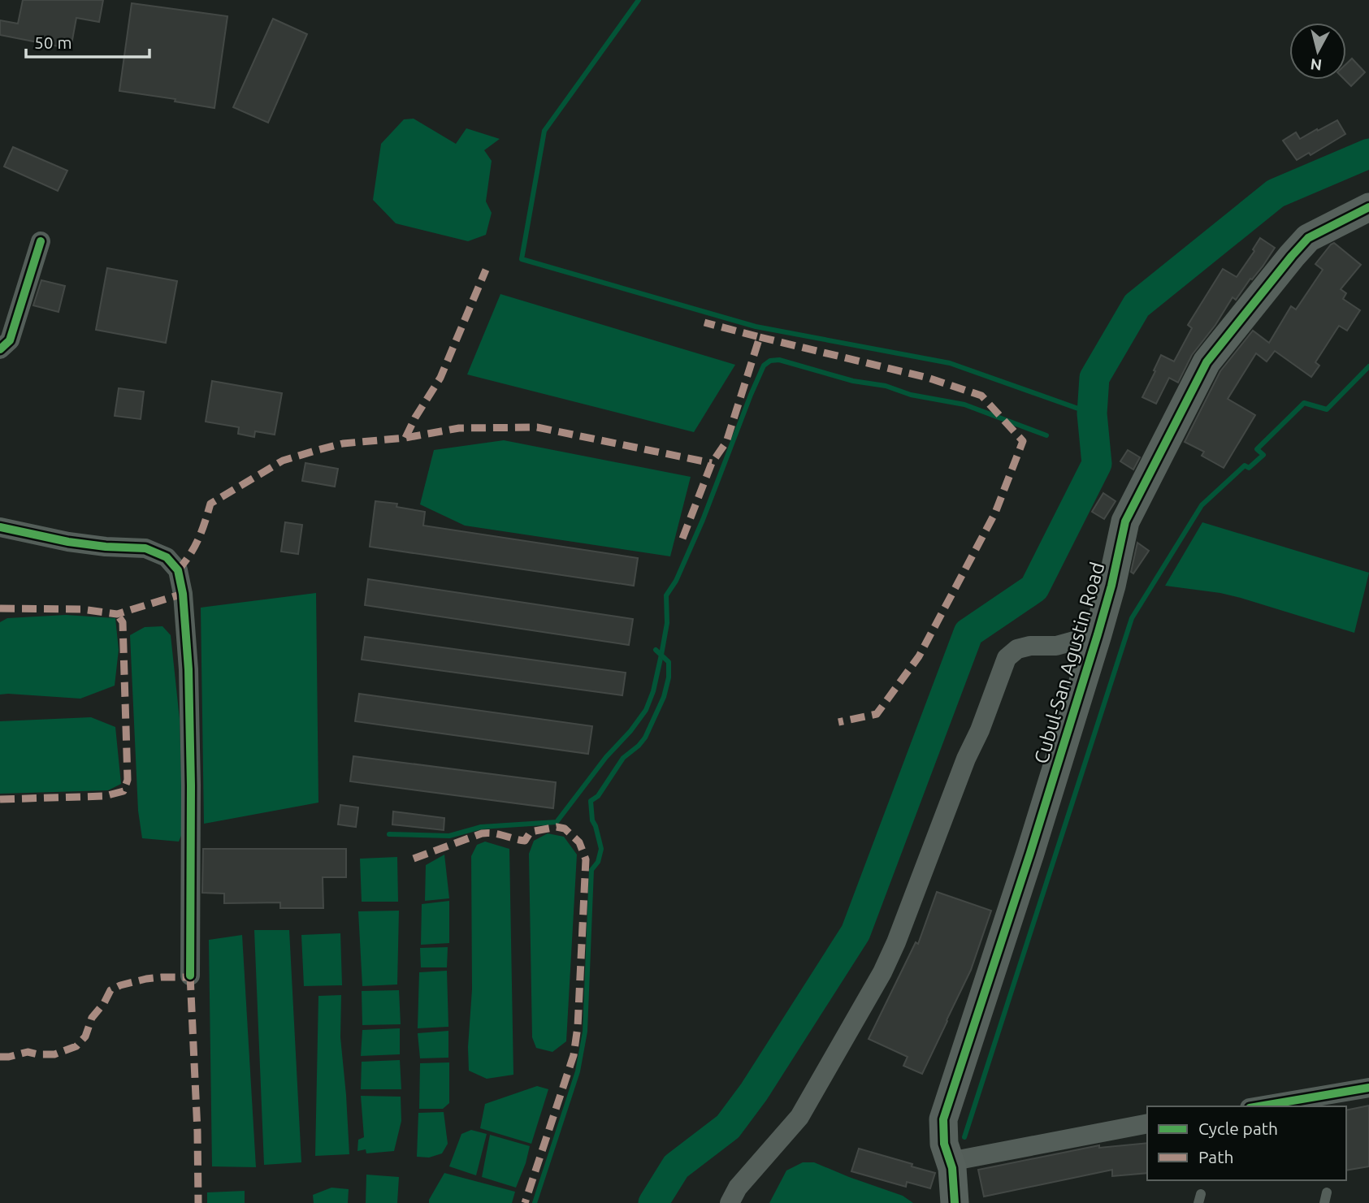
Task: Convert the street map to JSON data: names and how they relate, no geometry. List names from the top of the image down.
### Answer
{
  "streets": {
    "street": ["Cubul-San Agustin Road"]
  },
  "legend": ["Cycle path", "Path"],
  "scale_bar": "50 m",
  "north": "bottom"
}
